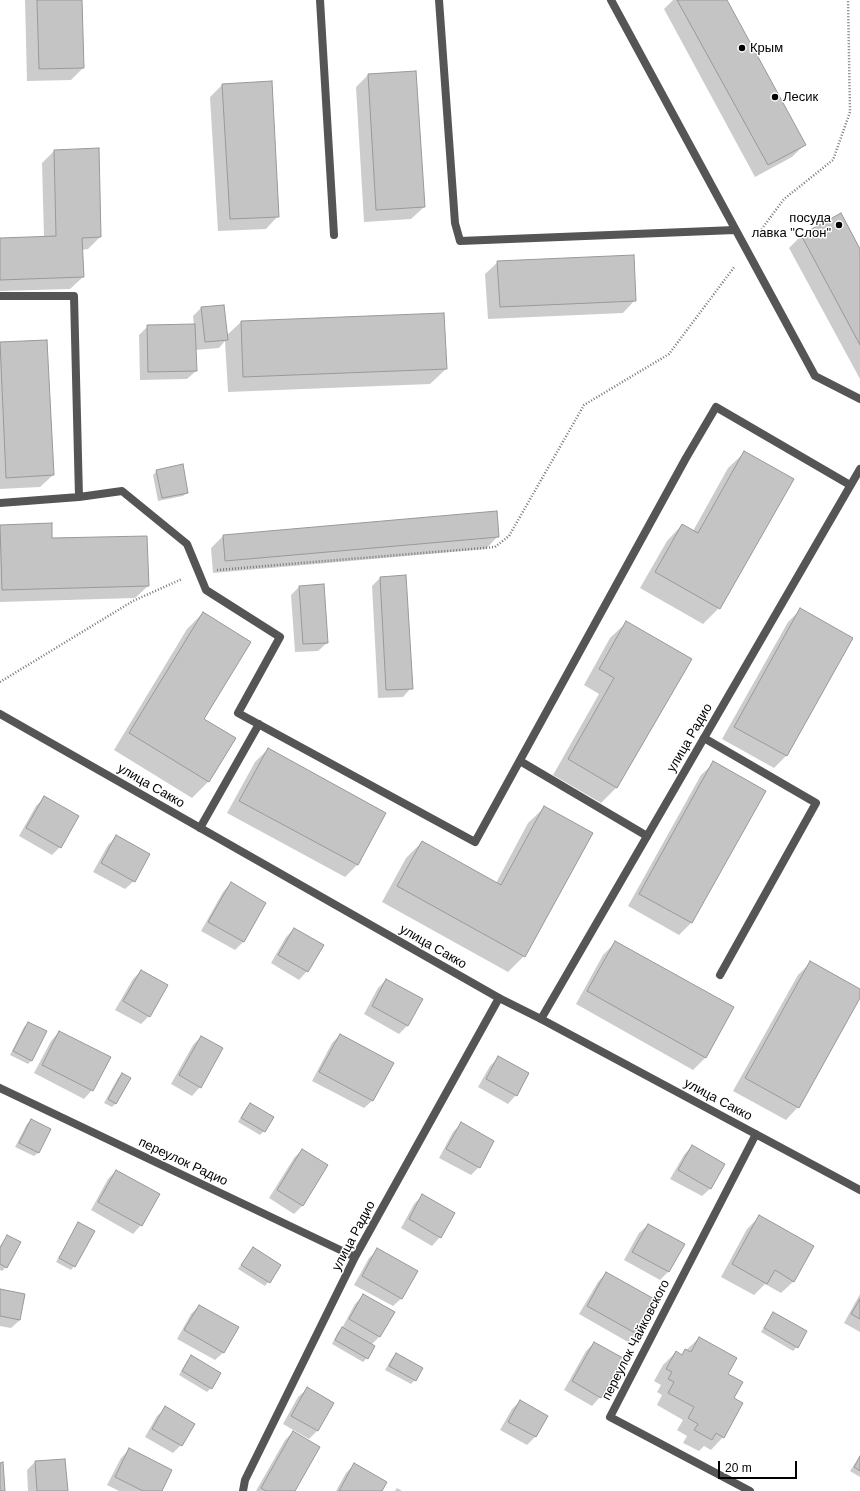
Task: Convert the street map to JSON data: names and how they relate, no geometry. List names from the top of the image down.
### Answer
{
  "streets": {
    "street": [
      "улица Радио",
      "улица Сакко",
      "переулок Радио",
      "переулок Чайковского"
    ]
  },
  "crossings": [
    ["улица Радио", "улица Сакко"],
    ["улица Радио", "переулок Радио"],
    ["улица Сакко", "переулок Чайковского"]
  ],
  "places": ["Крым", "Лесик", "посуда лавка \"Слон\""],
  "scale_bar": "20 m"
}
